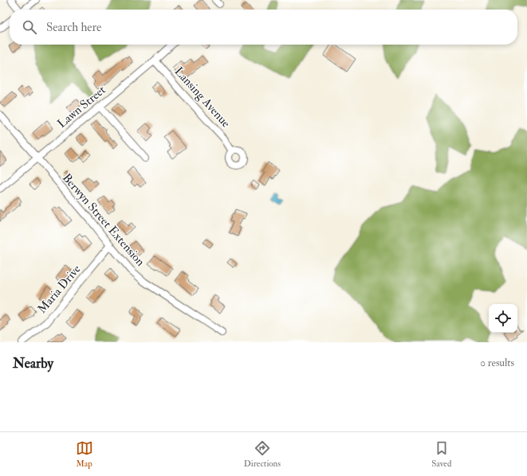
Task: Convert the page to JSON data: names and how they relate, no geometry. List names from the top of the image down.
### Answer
{
  "streets": {
    "street": [
      "Lansing Avenue",
      "Lawn Street",
      "Berwyn Street Extension",
      "Maria Drive"
    ]
  },
  "crossings": [
    ["Lansing Avenue", "Lawn Street"],
    ["Lawn Street", "Berwyn Street Extension"],
    ["Berwyn Street Extension", "Maria Drive"]
  ],
  "page": {
    "search": "Search here",
    "heading": ["Nearby", "0 results"],
    "nav": ["Map", "Directions", "Saved"]
  }
}
